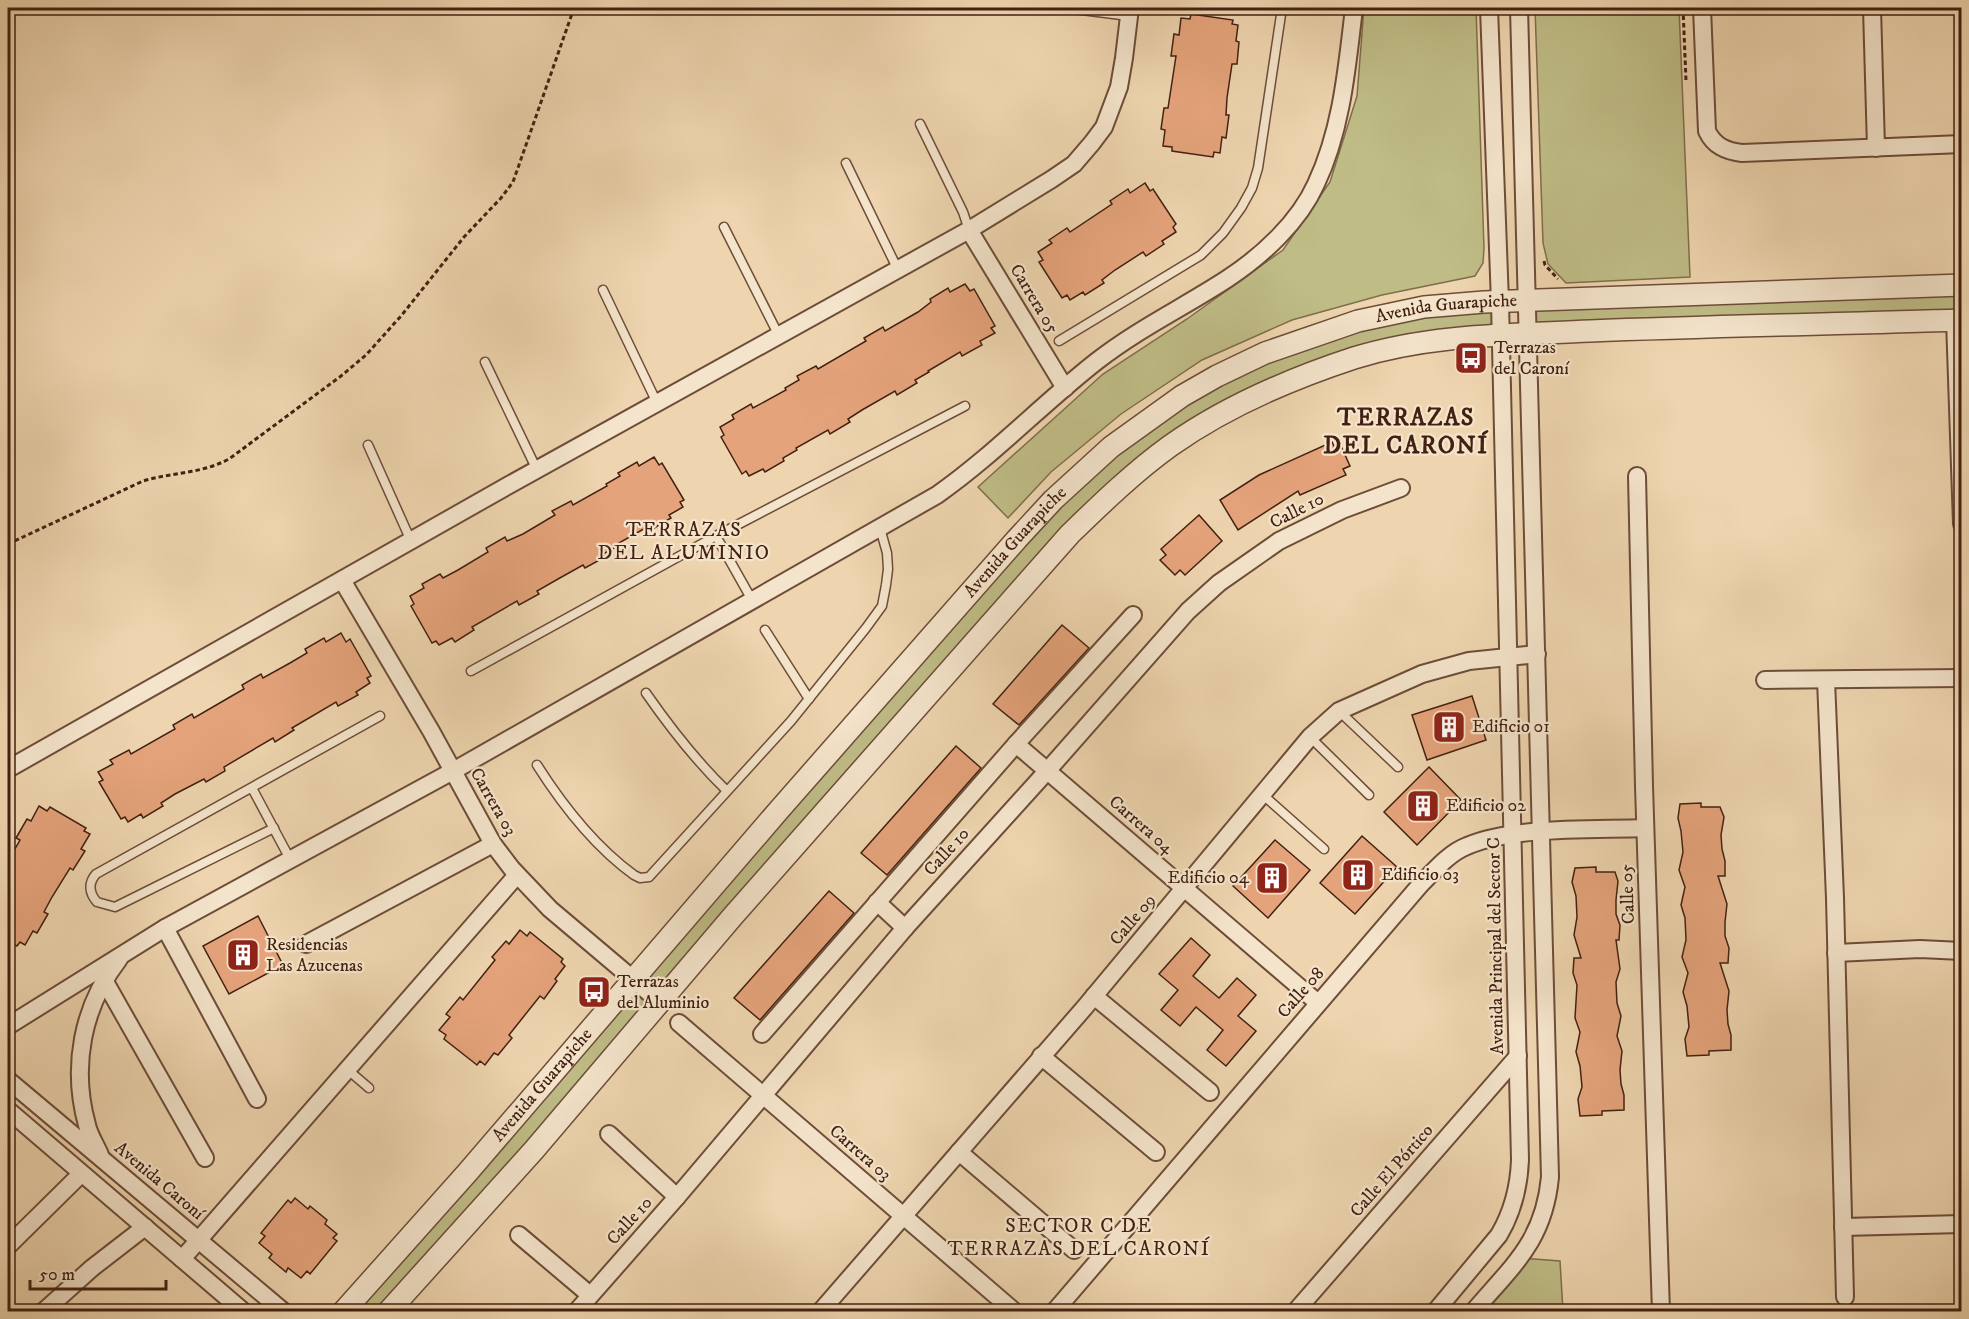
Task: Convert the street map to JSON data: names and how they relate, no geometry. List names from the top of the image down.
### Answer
{
  "streets": {
    "street": [
      "Carrera 05",
      "Avenida Guarapiche",
      "Calle 10",
      "Carrera 03",
      "Carrera 04",
      "Calle 05",
      "Calle 09",
      "Avenida Principal del Sector C",
      "Calle 08",
      "Calle El Pórtico",
      "Avenida Caroní"
    ]
  },
  "crossings": [
    ["Avenida Guarapiche", "Carrera 03"],
    ["Avenida Guarapiche", "Avenida Principal del Sector C"],
    ["Calle 10", "Carrera 03"],
    ["Calle 10", "Carrera 04"],
    ["Carrera 03", "Calle 09"],
    ["Carrera 04", "Calle 09"],
    ["Carrera 04", "Calle 08"],
    ["Calle 05", "Calle 08"],
    ["Calle 09", "Avenida Principal del Sector C"],
    ["Avenida Principal del Sector C", "Calle 08"],
    ["Avenida Principal del Sector C", "Calle El Pórtico"]
  ],
  "districts": ["TERRAZAS DEL CARONÍ", "TERRAZAS DEL ALUMINIO", "SECTOR C DE TERRAZAS DEL CARONÍ"],
  "places": {
    "bus stop": ["Terrazas del Caroní", "Terrazas del Aluminio"],
    "building": [
      "Edificio 01",
      "Edificio 02",
      "Edificio 03",
      "Edificio 04",
      "Residencias Las Azucenas"
    ]
  },
  "scale_bar": "50 m"
}
